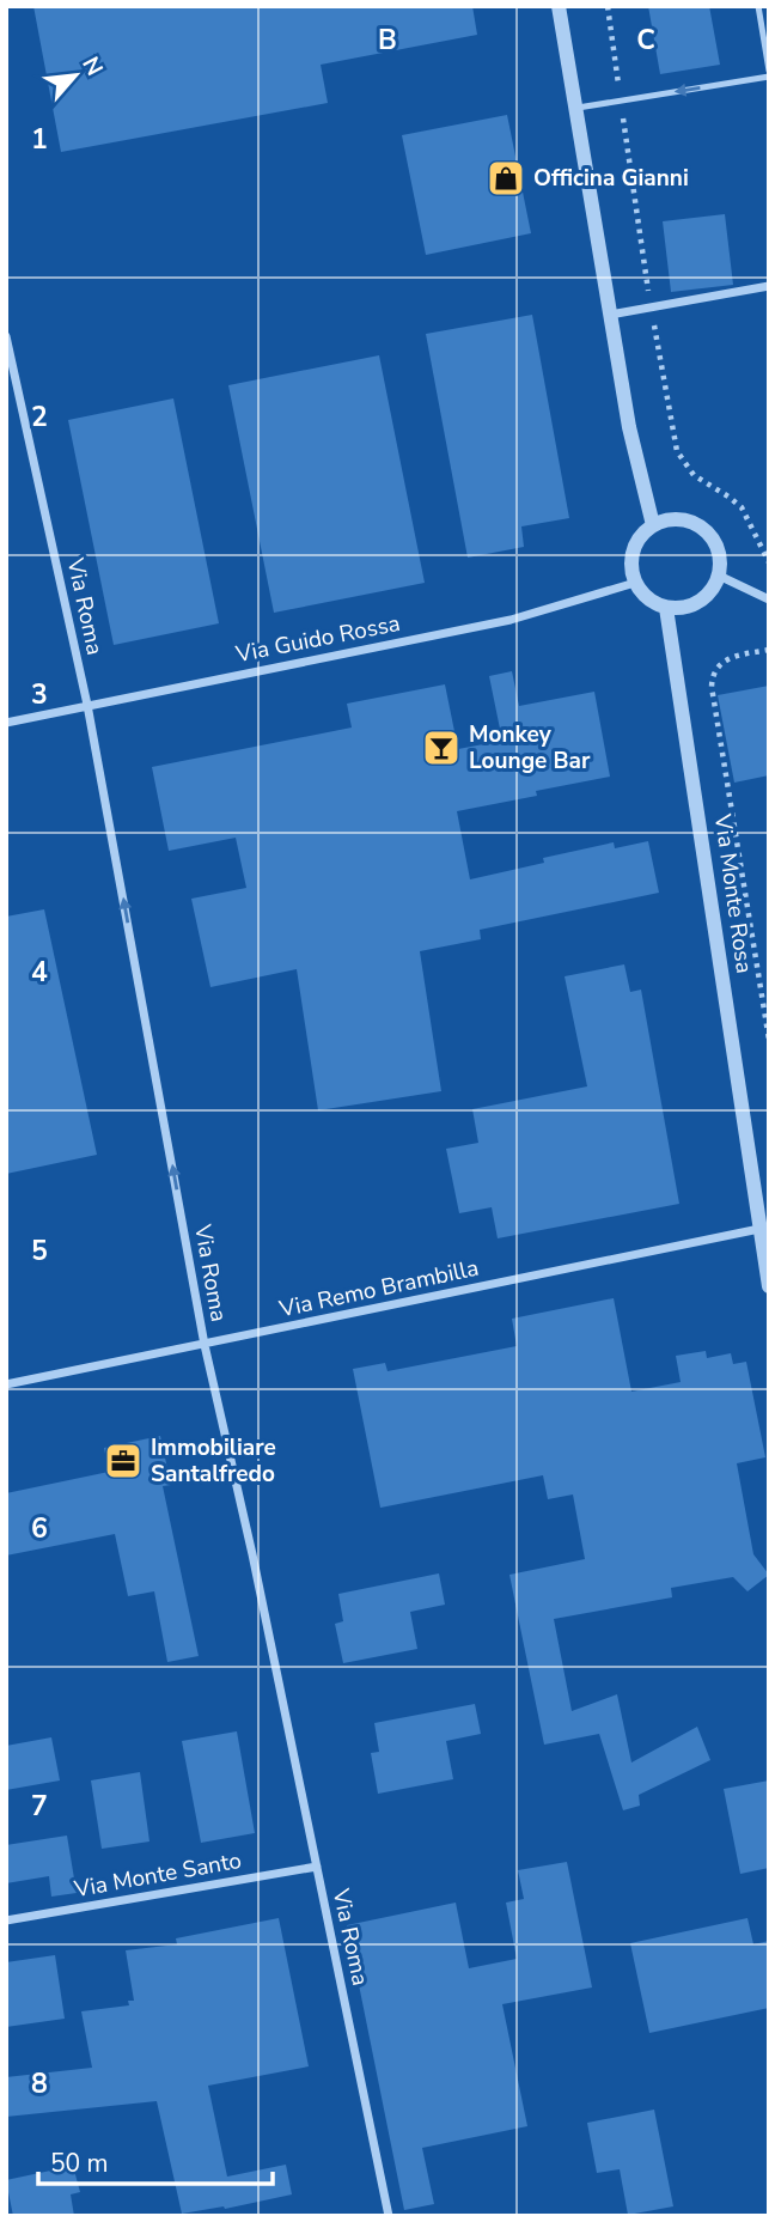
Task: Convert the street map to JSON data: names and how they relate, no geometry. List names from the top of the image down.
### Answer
{
  "streets": {
    "street": [
      "Via Roma",
      "Via Guido Rossa",
      "Via Monte Rosa",
      "Via Remo Brambilla",
      "Via Monte Santo"
    ]
  },
  "crossings": [
    ["Via Roma", "Via Guido Rossa"],
    ["Via Roma", "Via Remo Brambilla"],
    ["Via Roma", "Via Monte Santo"],
    ["Via Guido Rossa", "Via Monte Rosa"],
    ["Via Monte Rosa", "Via Remo Brambilla"]
  ],
  "places": {
    "shop": ["Officina Gianni"],
    "bar": ["Monkey Lounge Bar"],
    "office": ["Immobiliare Santalfredo"]
  },
  "scale_bar": "50 m",
  "north": "top right",
  "grid": {
    "columns": ["B", "C"],
    "rows": [
      "1",
      "2",
      "3",
      "4",
      "5",
      "6",
      "7",
      "8"
    ]
  }
}
